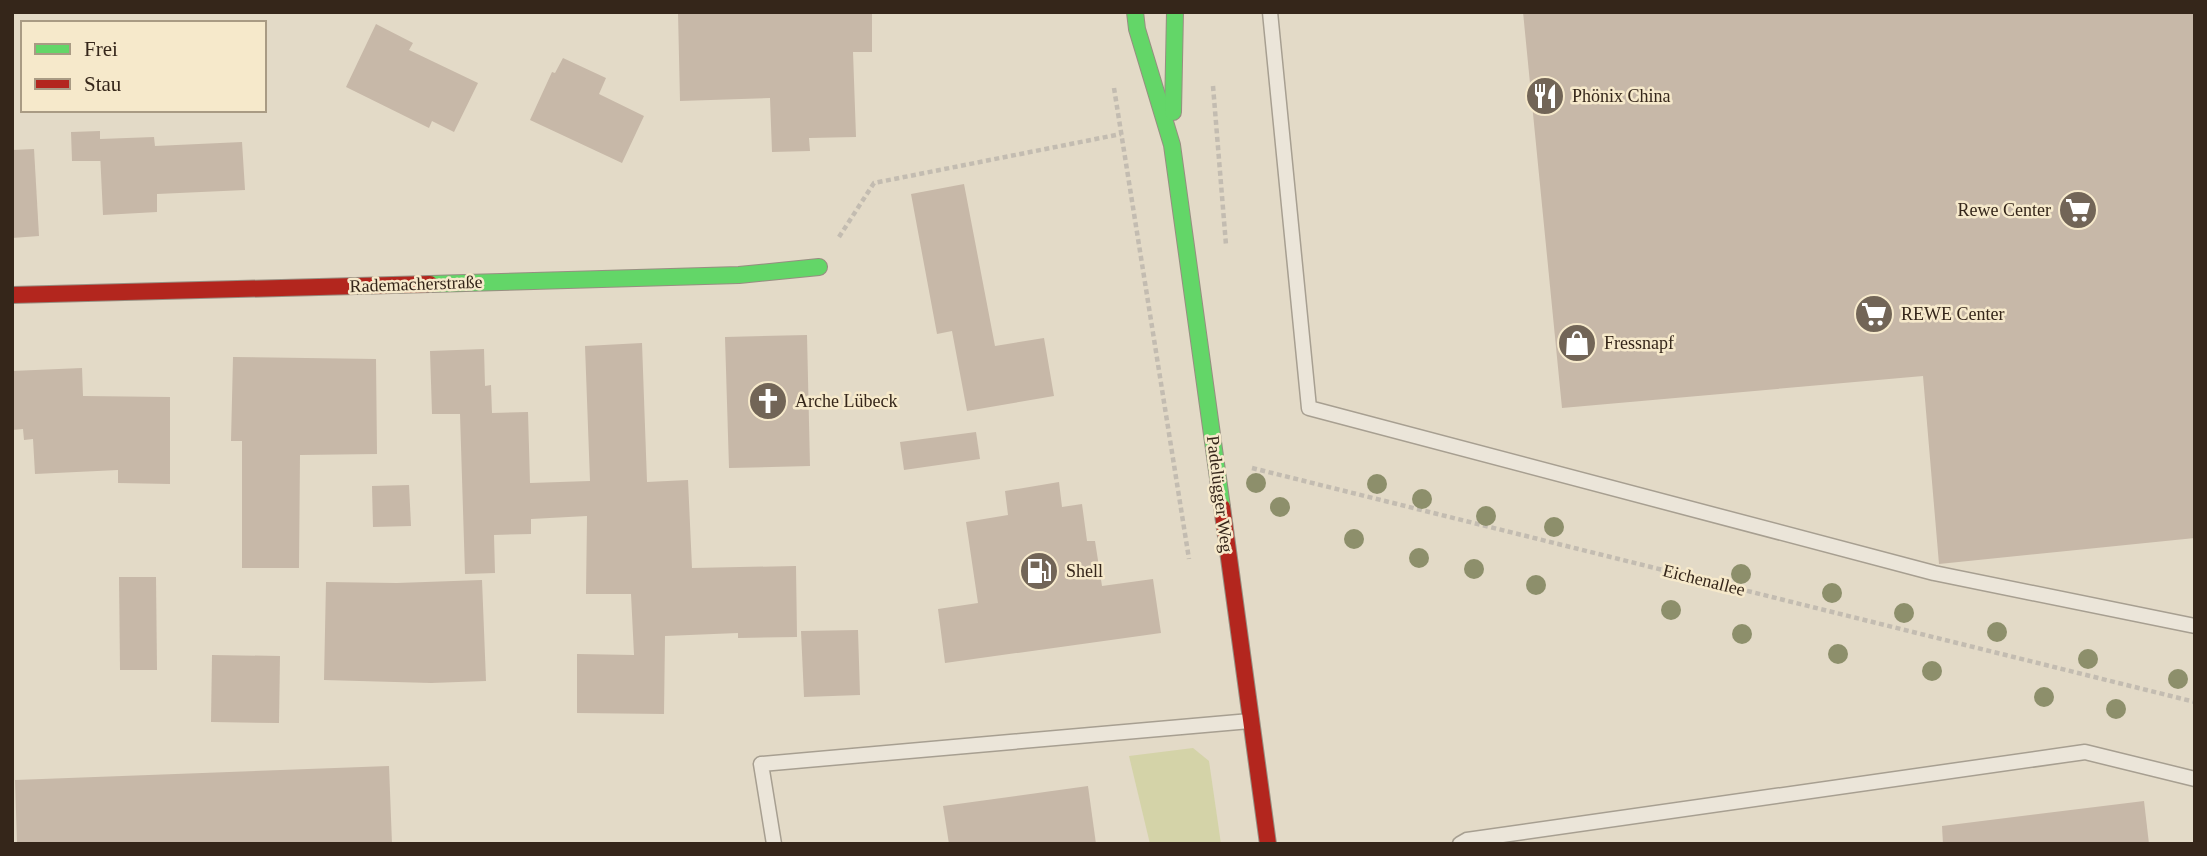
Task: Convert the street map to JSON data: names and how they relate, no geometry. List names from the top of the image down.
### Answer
{
  "streets": {
    "main road": ["Rademacherstraße", "Padelügger Weg"],
    "path": ["Eichenallee"]
  },
  "crossings": [
    ["Padelügger Weg", "Eichenallee"]
  ],
  "places": {
    "restaurant": ["Phönix China"],
    "supermarket": ["Rewe Center", "REWE Center"],
    "shop": ["Fressnapf"],
    "church": ["Arche Lübeck"],
    "fuel station": ["Shell"]
  },
  "legend": ["Frei", "Stau"]
}
